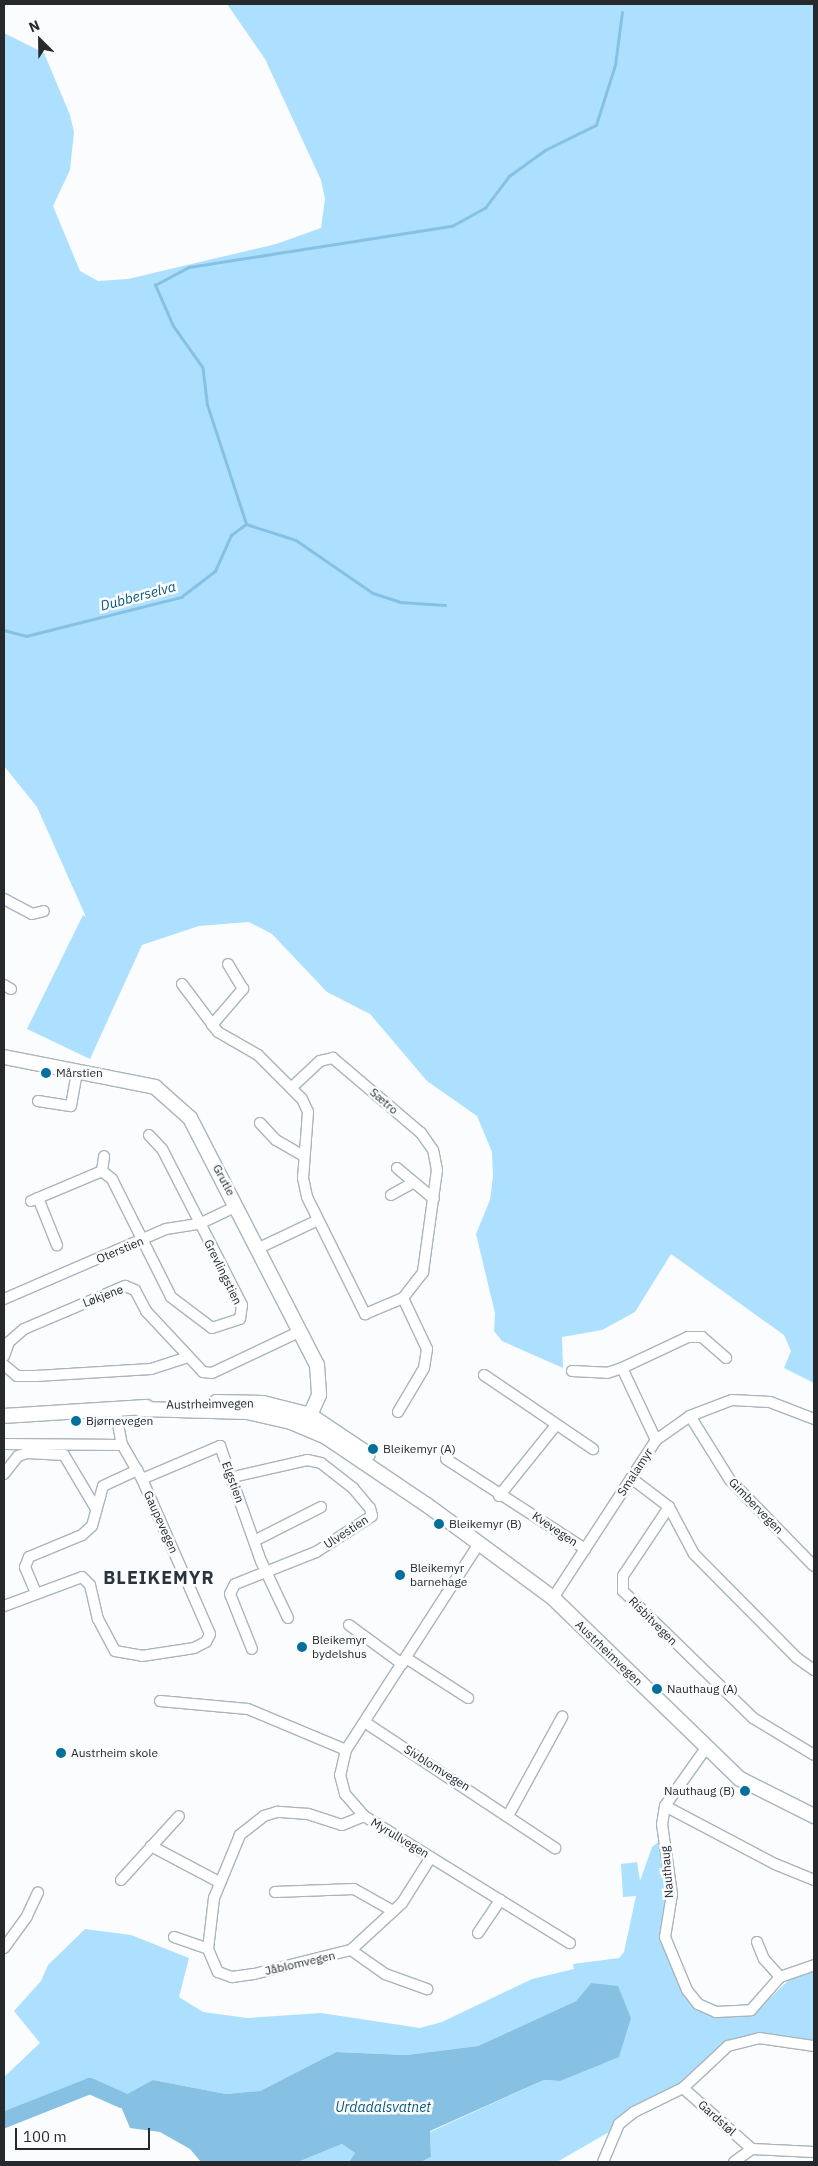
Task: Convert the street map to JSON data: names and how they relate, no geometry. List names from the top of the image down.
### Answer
{
  "streets": {
    "main road": ["Grutle", "Austrheimvegen"],
    "street": [
      "Sætro",
      "Oterstien",
      "Grevlingstien",
      "Løkjene",
      "Smalamyr",
      "Elgstien",
      "Gimbervegen",
      "Gaupevegen",
      "Kvevegen",
      "Ulvestien",
      "Risbitvegen",
      "Sivblomvegen",
      "Myrullvegen",
      "Nauthaug",
      "Jåblomvegen",
      "Gardstøl"
    ]
  },
  "crossings": [
    ["Grutle", "Oterstien"],
    ["Grutle", "Løkjene"],
    ["Grutle", "Austrheimvegen"],
    ["Oterstien", "Grevlingstien"],
    ["Austrheimvegen", "Smalamyr"],
    ["Austrheimvegen", "Gaupevegen"],
    ["Austrheimvegen", "Myrullvegen"],
    ["Smalamyr", "Gimbervegen"],
    ["Smalamyr", "Kvevegen"],
    ["Elgstien", "Gaupevegen"],
    ["Elgstien", "Ulvestien"],
    ["Sivblomvegen", "Myrullvegen"],
    ["Myrullvegen", "Jåblomvegen"]
  ],
  "districts": ["BLEIKEMYR"],
  "water": ["Dubberselva", "Urdadalsvatnet"],
  "places": [
    "Mårstien",
    "Bjørnevegen",
    "Bleikemyr (A)",
    "Bleikemyr (B)",
    "Bleikemyr barnehage",
    "Bleikemyr bydelshus",
    "Nauthaug (A)",
    "Austrheim skole",
    "Nauthaug (B)"
  ],
  "scale_bar": "100 m",
  "north": "top left"
}
